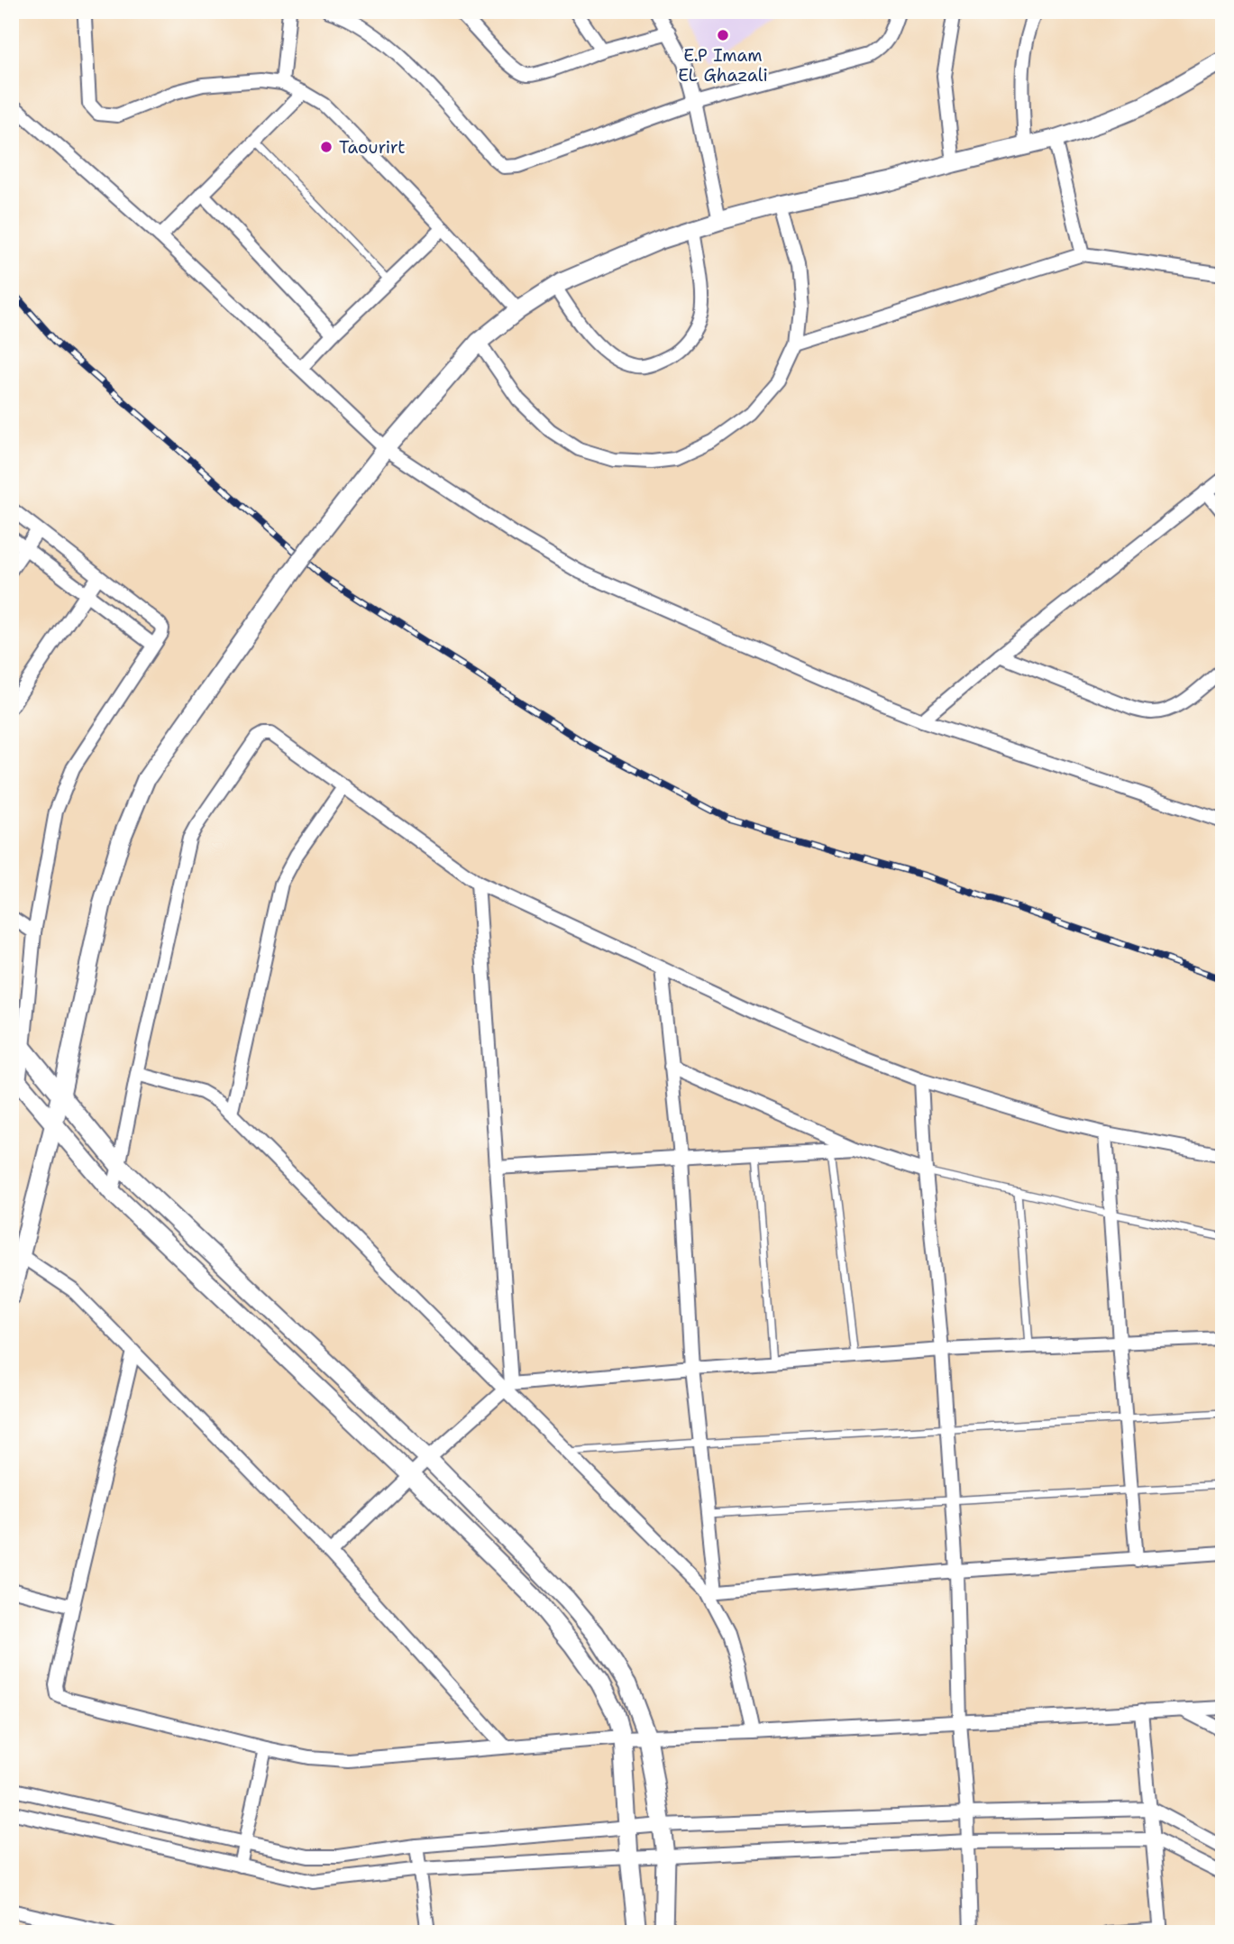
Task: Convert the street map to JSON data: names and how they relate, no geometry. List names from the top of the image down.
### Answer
{
  "places": ["E.P Imam EL Ghazali", "Taourirt"]
}
